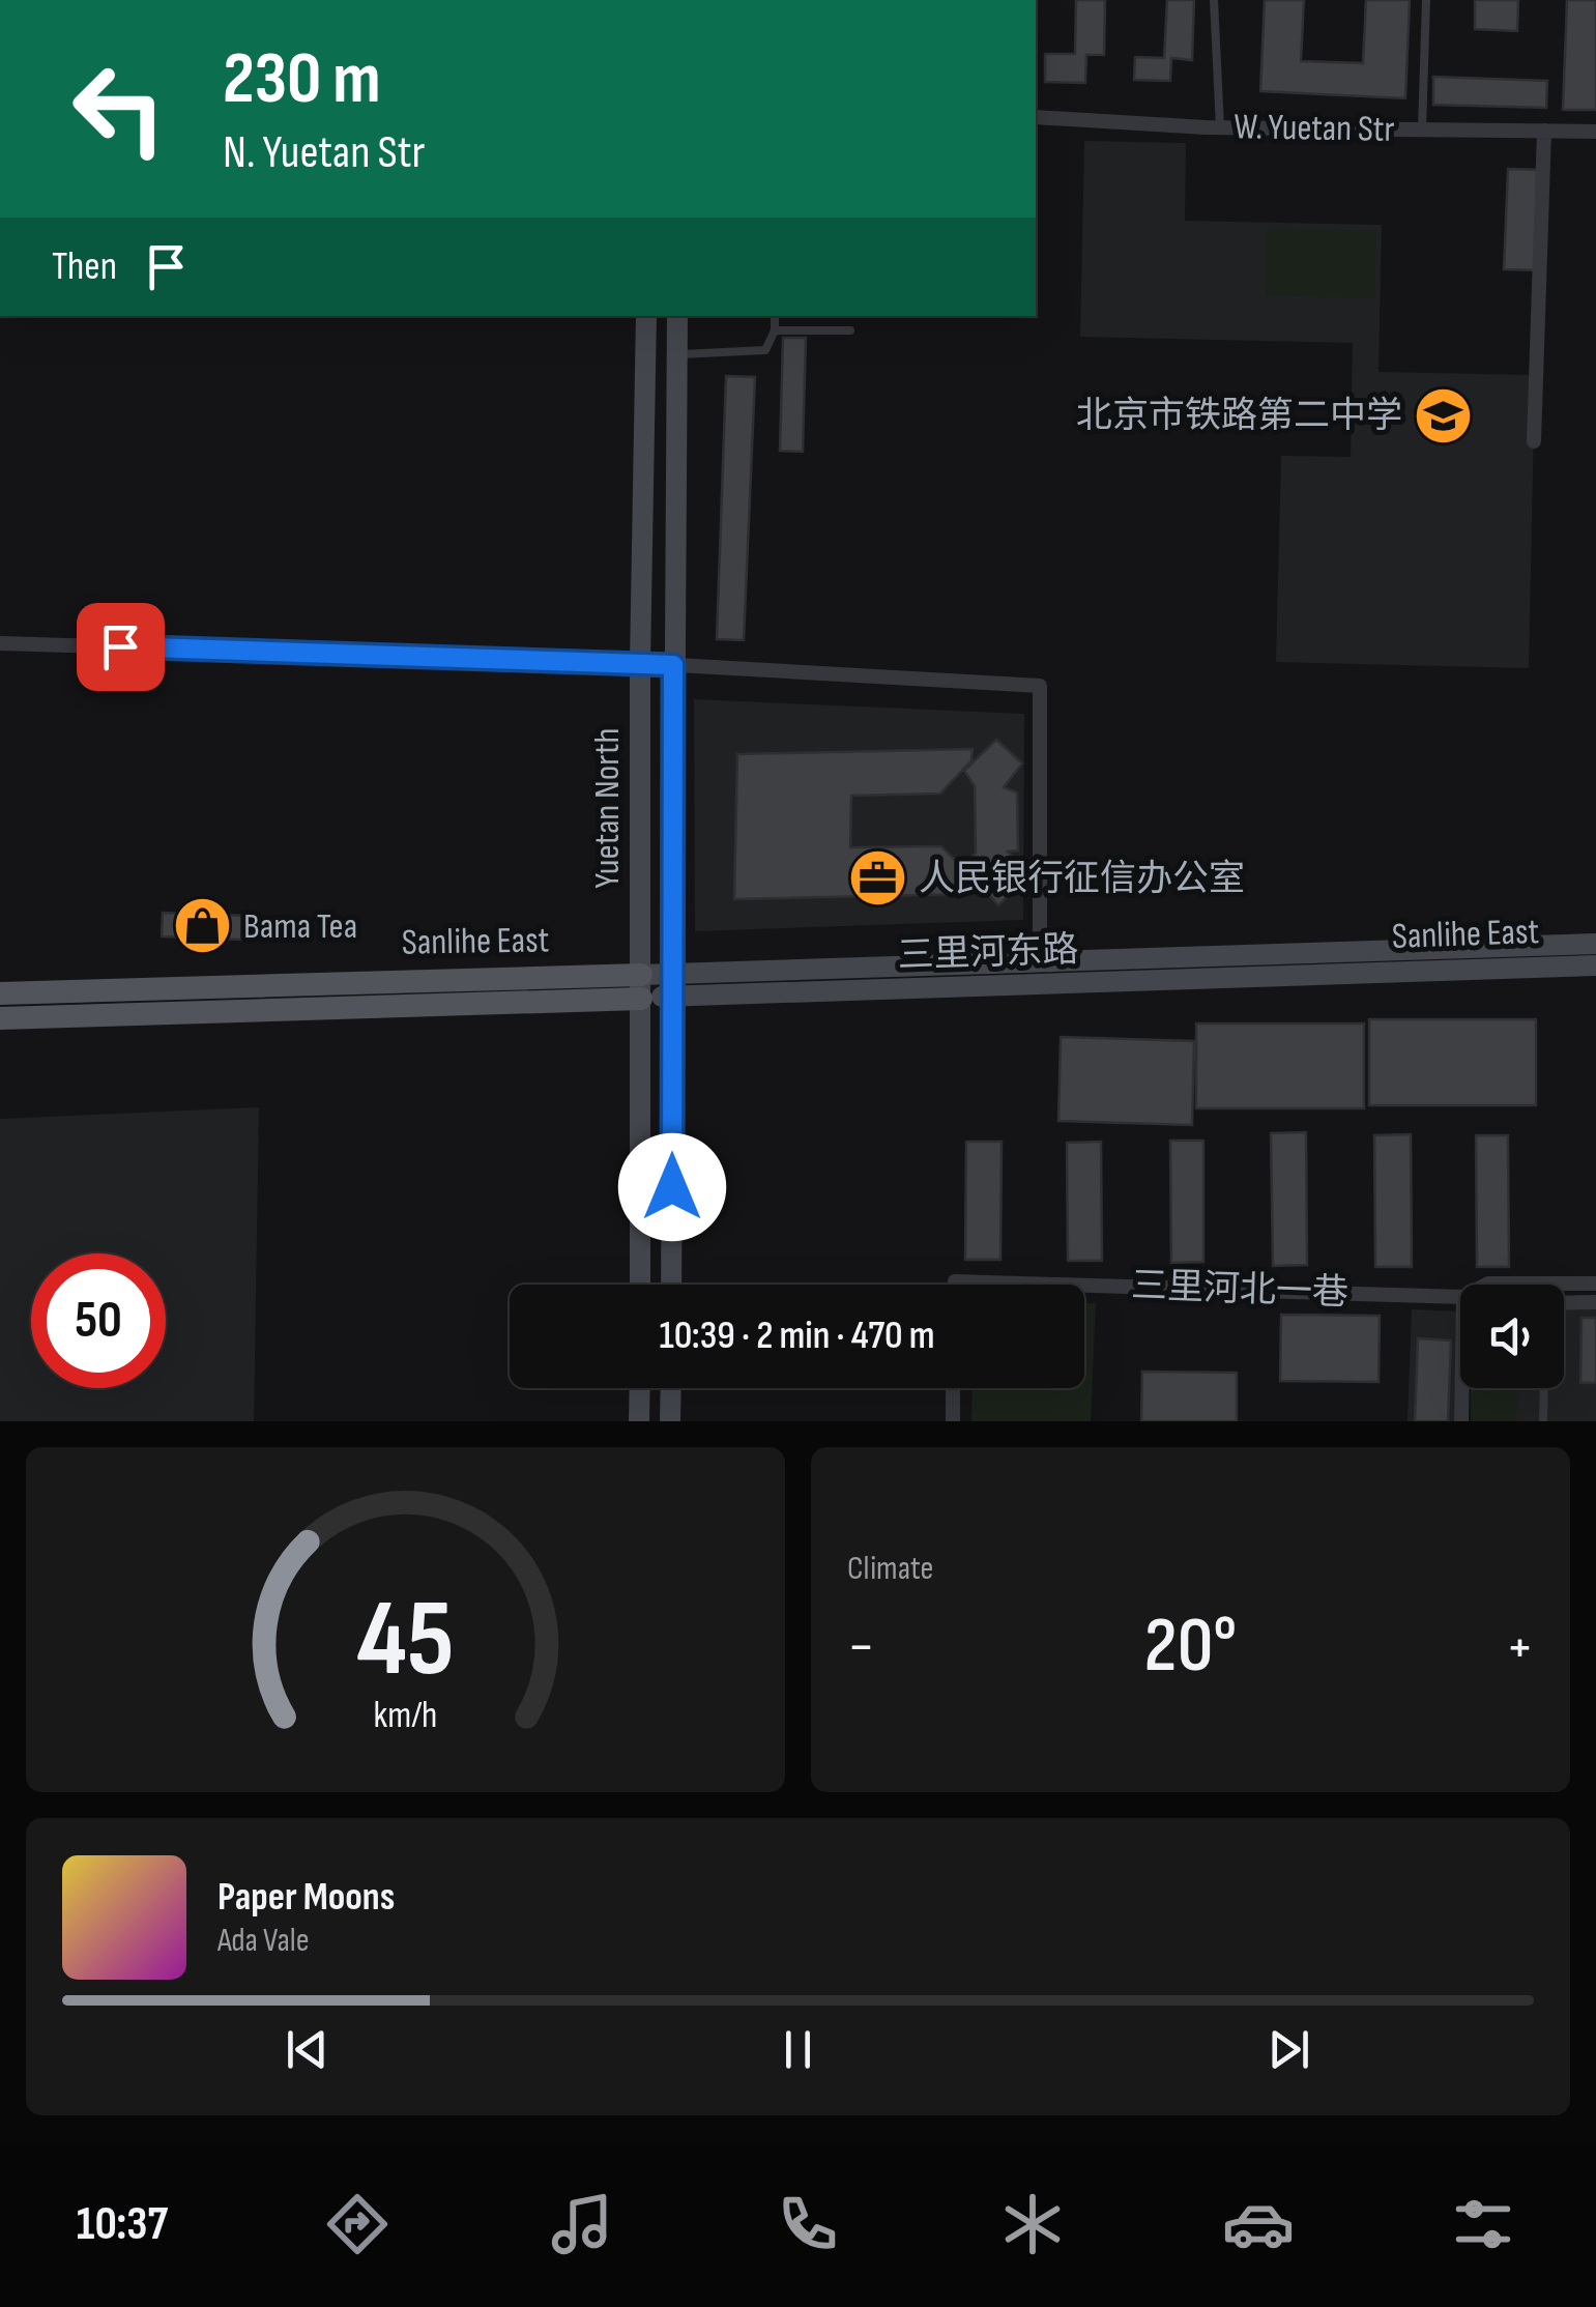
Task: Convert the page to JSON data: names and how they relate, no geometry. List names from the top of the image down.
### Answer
{
  "streets": {
    "main road": ["Yuetan North", "Sanlihe East", "三里河东路"],
    "street": ["W. Yuetan Str", "三里河北一巷"]
  },
  "crossings": [
    ["Yuetan North", "Sanlihe East"],
    ["Yuetan North", "三里河东路"],
    ["Sanlihe East", "三里河东路"]
  ],
  "places": {
    "school or university": ["北京市铁路第二中学"],
    "office": ["人民银行征信办公室"],
    "shop": ["Bama Tea"]
  },
  "page": {
    "turn": ["230 m", "N. Yuetan Str"],
    "then": "Then",
    "limit": "50",
    "trip": "10:39 · 2 min · 470 m",
    "tile": "Climate",
    "heat": ["−", "20°", "+"],
    "song": ["Paper Moons", "Ada Vale"],
    "tabs": "10:37",
    "gauge": ["45", "km/h"]
  }
}
